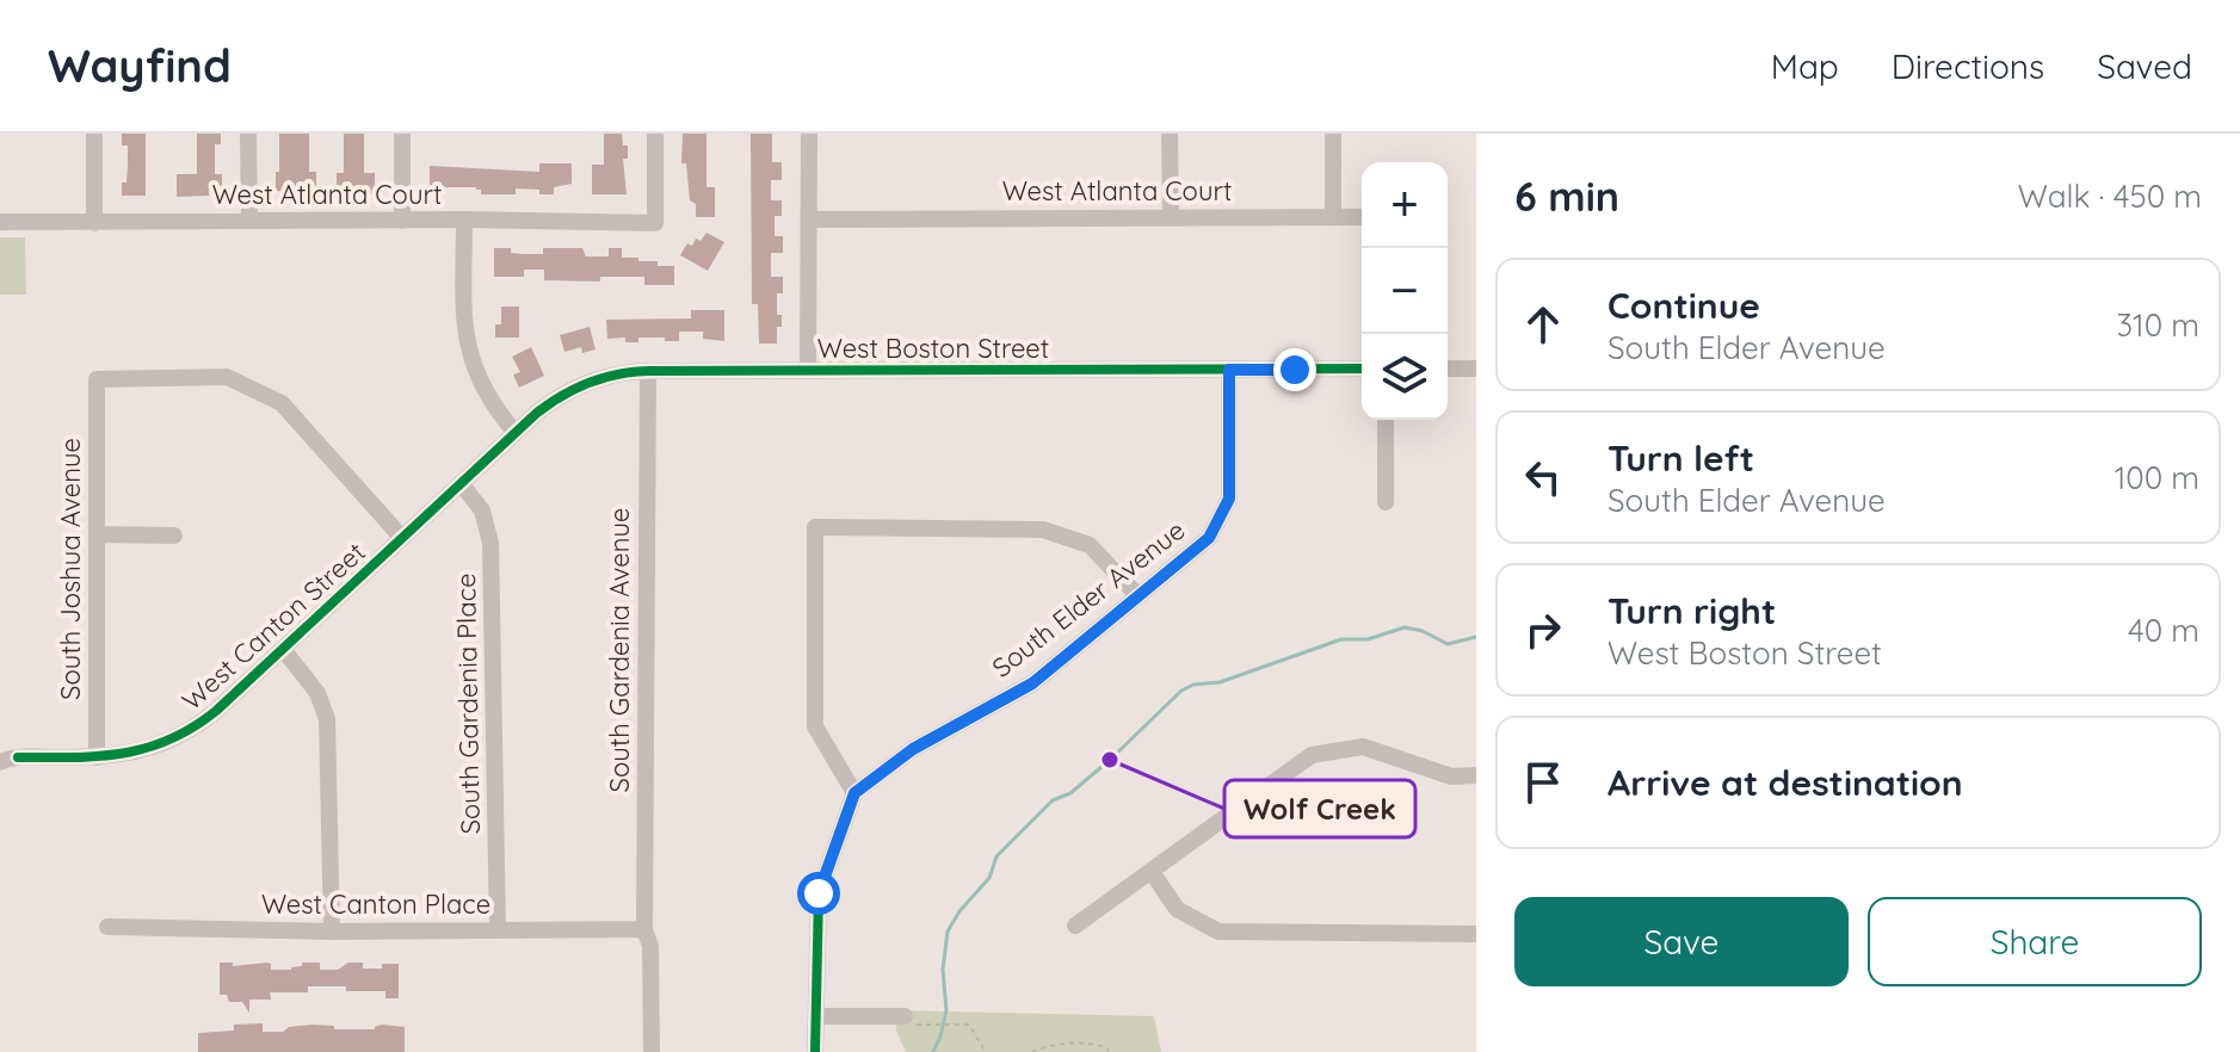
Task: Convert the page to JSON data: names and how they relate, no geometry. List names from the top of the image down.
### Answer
{
  "streets": {
    "street": [
      "West Atlanta Court",
      "West Boston Street",
      "South Joshua Avenue",
      "South Elder Avenue",
      "West Canton Street",
      "South Gardenia Avenue",
      "South Gardenia Place",
      "West Canton Place"
    ]
  },
  "crossings": [
    ["West Boston Street", "South Elder Avenue"],
    ["West Boston Street", "West Canton Street"],
    ["West Boston Street", "South Gardenia Avenue"],
    ["South Joshua Avenue", "West Canton Street"],
    ["West Canton Street", "South Gardenia Place"],
    ["South Gardenia Avenue", "West Canton Place"],
    ["South Gardenia Place", "West Canton Place"]
  ],
  "places": ["Wolf Creek"],
  "page": {
    "header": "Wayfind",
    "nav": ["Map", "Directions", "Saved"],
    "heading": ["6 min", "Walk · 450 m"],
    "map_buttons": ["+", "−"],
    "list": [
      ["Continue", "South Elder Avenue", "310 m"],
      ["Turn left", "South Elder Avenue", "100 m"],
      ["Turn right", "West Boston Street", "40 m"],
      "Arrive at destination"
    ],
    "buttons": ["Save", "Share"]
  }
}
